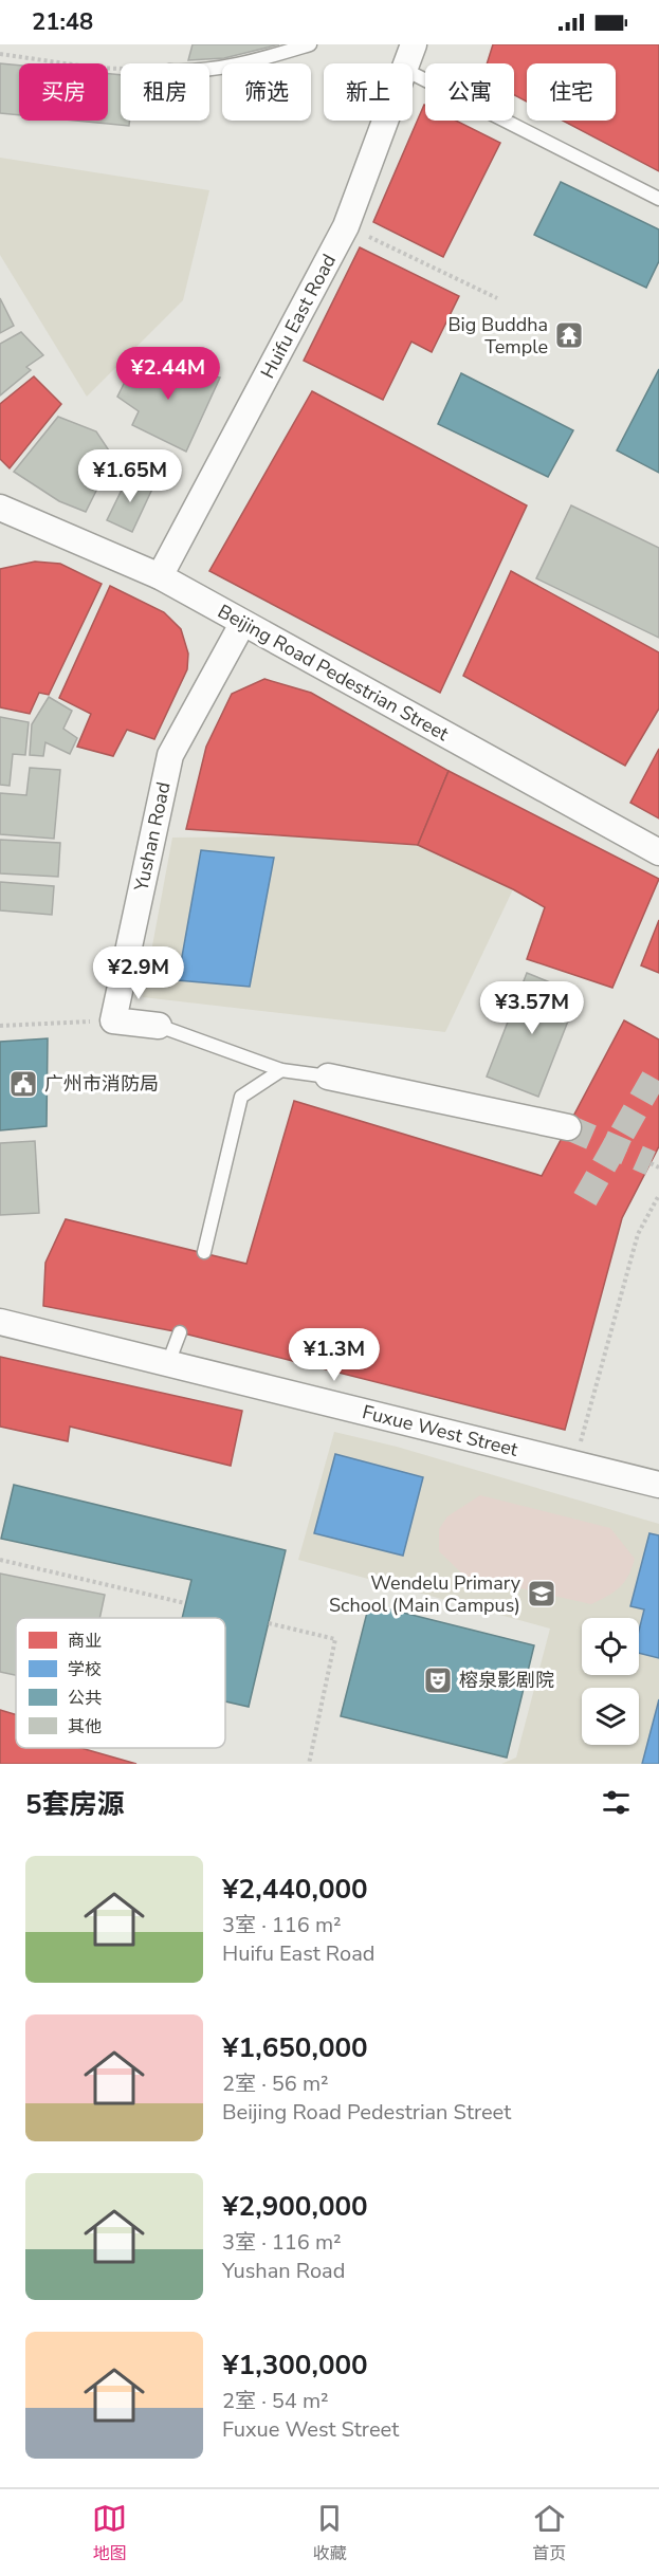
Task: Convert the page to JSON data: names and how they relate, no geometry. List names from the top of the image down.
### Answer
{
  "streets": {
    "street": [
      "Huifu East Road",
      "Beijing Road Pedestrian Street",
      "Yushan Road",
      "Fuxue West Street"
    ]
  },
  "crossings": [
    ["Huifu East Road", "Beijing Road Pedestrian Street"],
    ["Beijing Road Pedestrian Street", "Yushan Road"]
  ],
  "places": {
    "temple": ["Big Buddha Temple"],
    "public building": ["广州市消防局"],
    "school or university": ["Wendelu Primary School (Main Campus)"],
    "theatre": ["榕泉影剧院"]
  },
  "legend": [
    "商业",
    "学校",
    "公共",
    "其他"
  ],
  "page": {
    "status": "21:48",
    "chip": [
      "买房",
      "租房",
      "筛选",
      "新上",
      "公寓",
      "住宅"
    ],
    "price": [
      "¥2.44M",
      "¥1.65M",
      "¥2.9M",
      "¥3.57M",
      "¥1.3M"
    ],
    "heading": "5套房源",
    "list": [
      {
        "name": "¥2,440,000",
        "note": "3室 · 116 m² · Huifu East Road"
      },
      {
        "name": "¥1,650,000",
        "note": "2室 · 56 m² · Beijing Road Pedestrian Street"
      },
      {
        "name": "¥2,900,000",
        "note": "3室 · 116 m² · Yushan Road"
      },
      {
        "name": "¥1,300,000",
        "note": "2室 · 54 m² · Fuxue West Street"
      }
    ],
    "tabs": ["地图", "收藏", "首页"]
  }
}
